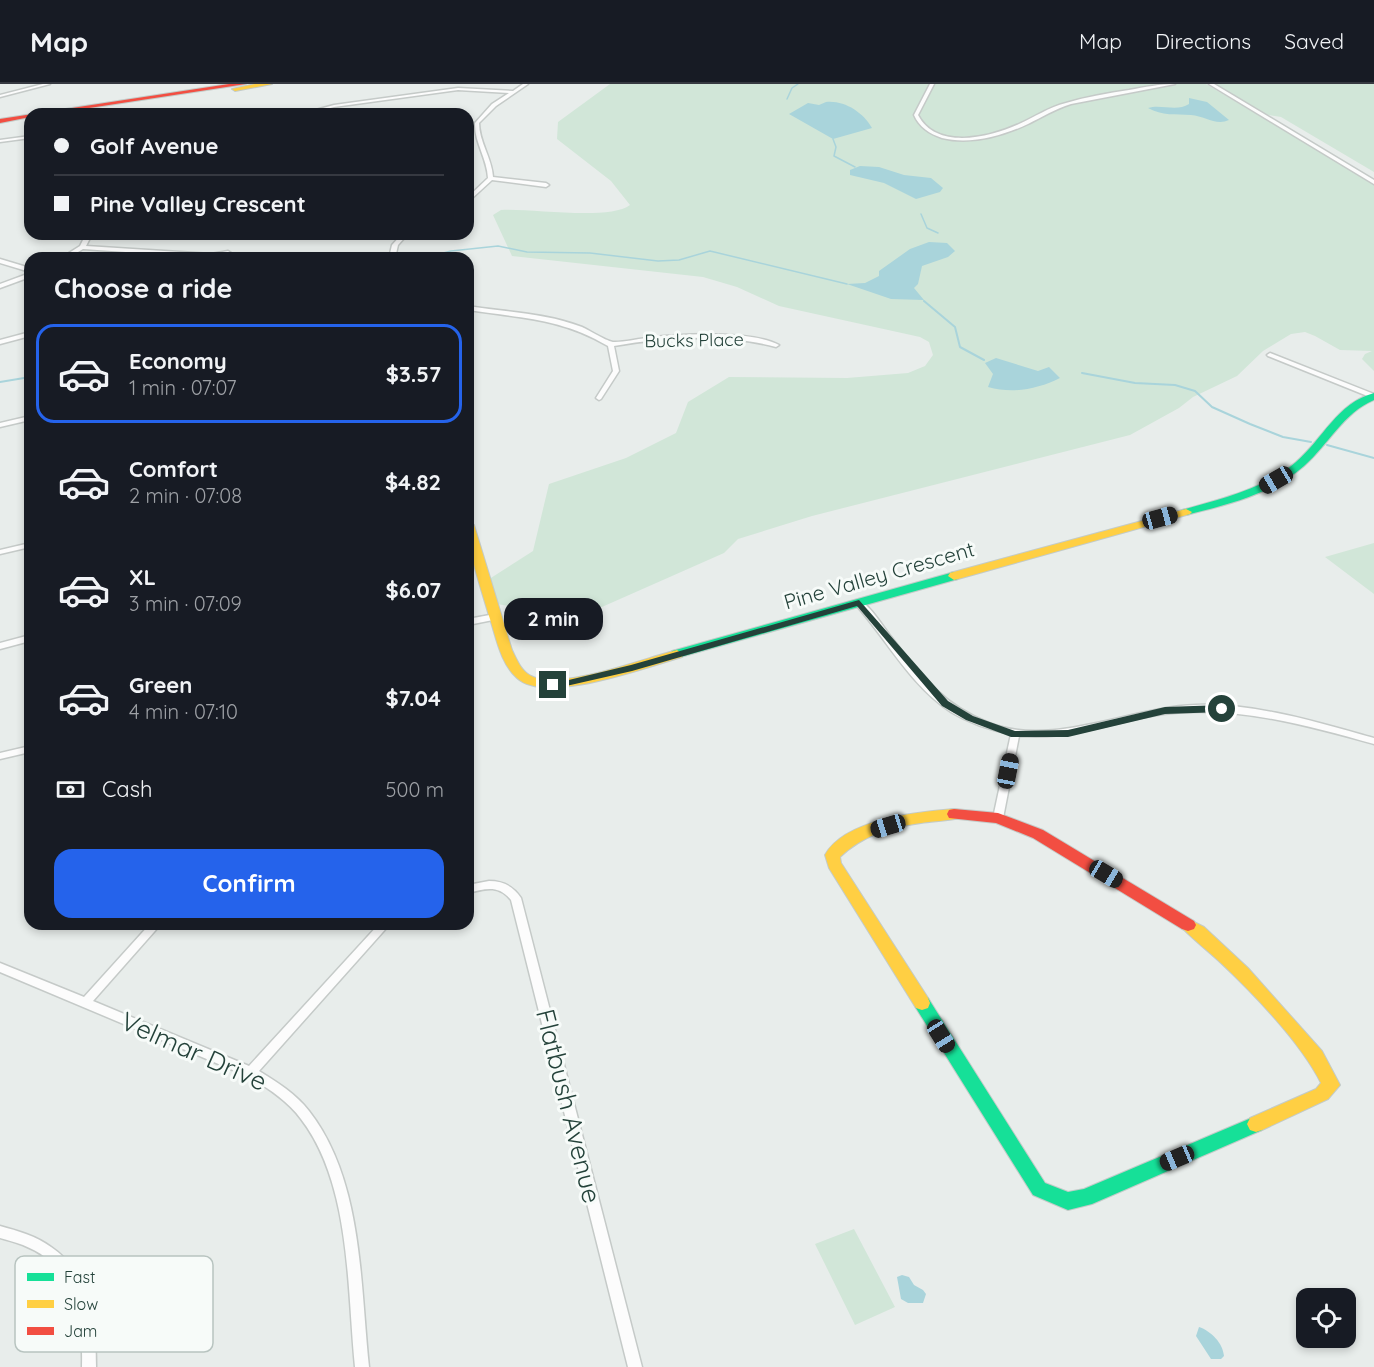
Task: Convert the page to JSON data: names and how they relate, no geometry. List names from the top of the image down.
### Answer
{
  "streets": {
    "street": [
      "Bucks Place",
      "Pine Valley Crescent",
      "Velmar Drive",
      "Flatbush Avenue"
    ]
  },
  "legend": ["Fast", "Slow", "Jam"],
  "page": {
    "header": "Map",
    "nav": ["Map", "Directions", "Saved"],
    "banner": ["Golf Avenue", "Pine Valley Crescent"],
    "heading": "Choose a ride",
    "list": [
      {
        "name": "Economy",
        "note": "1 min · 07:07",
        "value": "$3.57"
      },
      {
        "name": "Comfort",
        "note": "2 min · 07:08",
        "value": "$4.82"
      },
      {
        "name": "XL",
        "note": "3 min · 07:09",
        "value": "$6.07"
      },
      {
        "name": "Green",
        "note": "4 min · 07:10",
        "value": "$7.04"
      }
    ],
    "bubble": "2 min",
    "pay": ["Cash", "500 m"],
    "buttons": "Confirm"
  }
}
